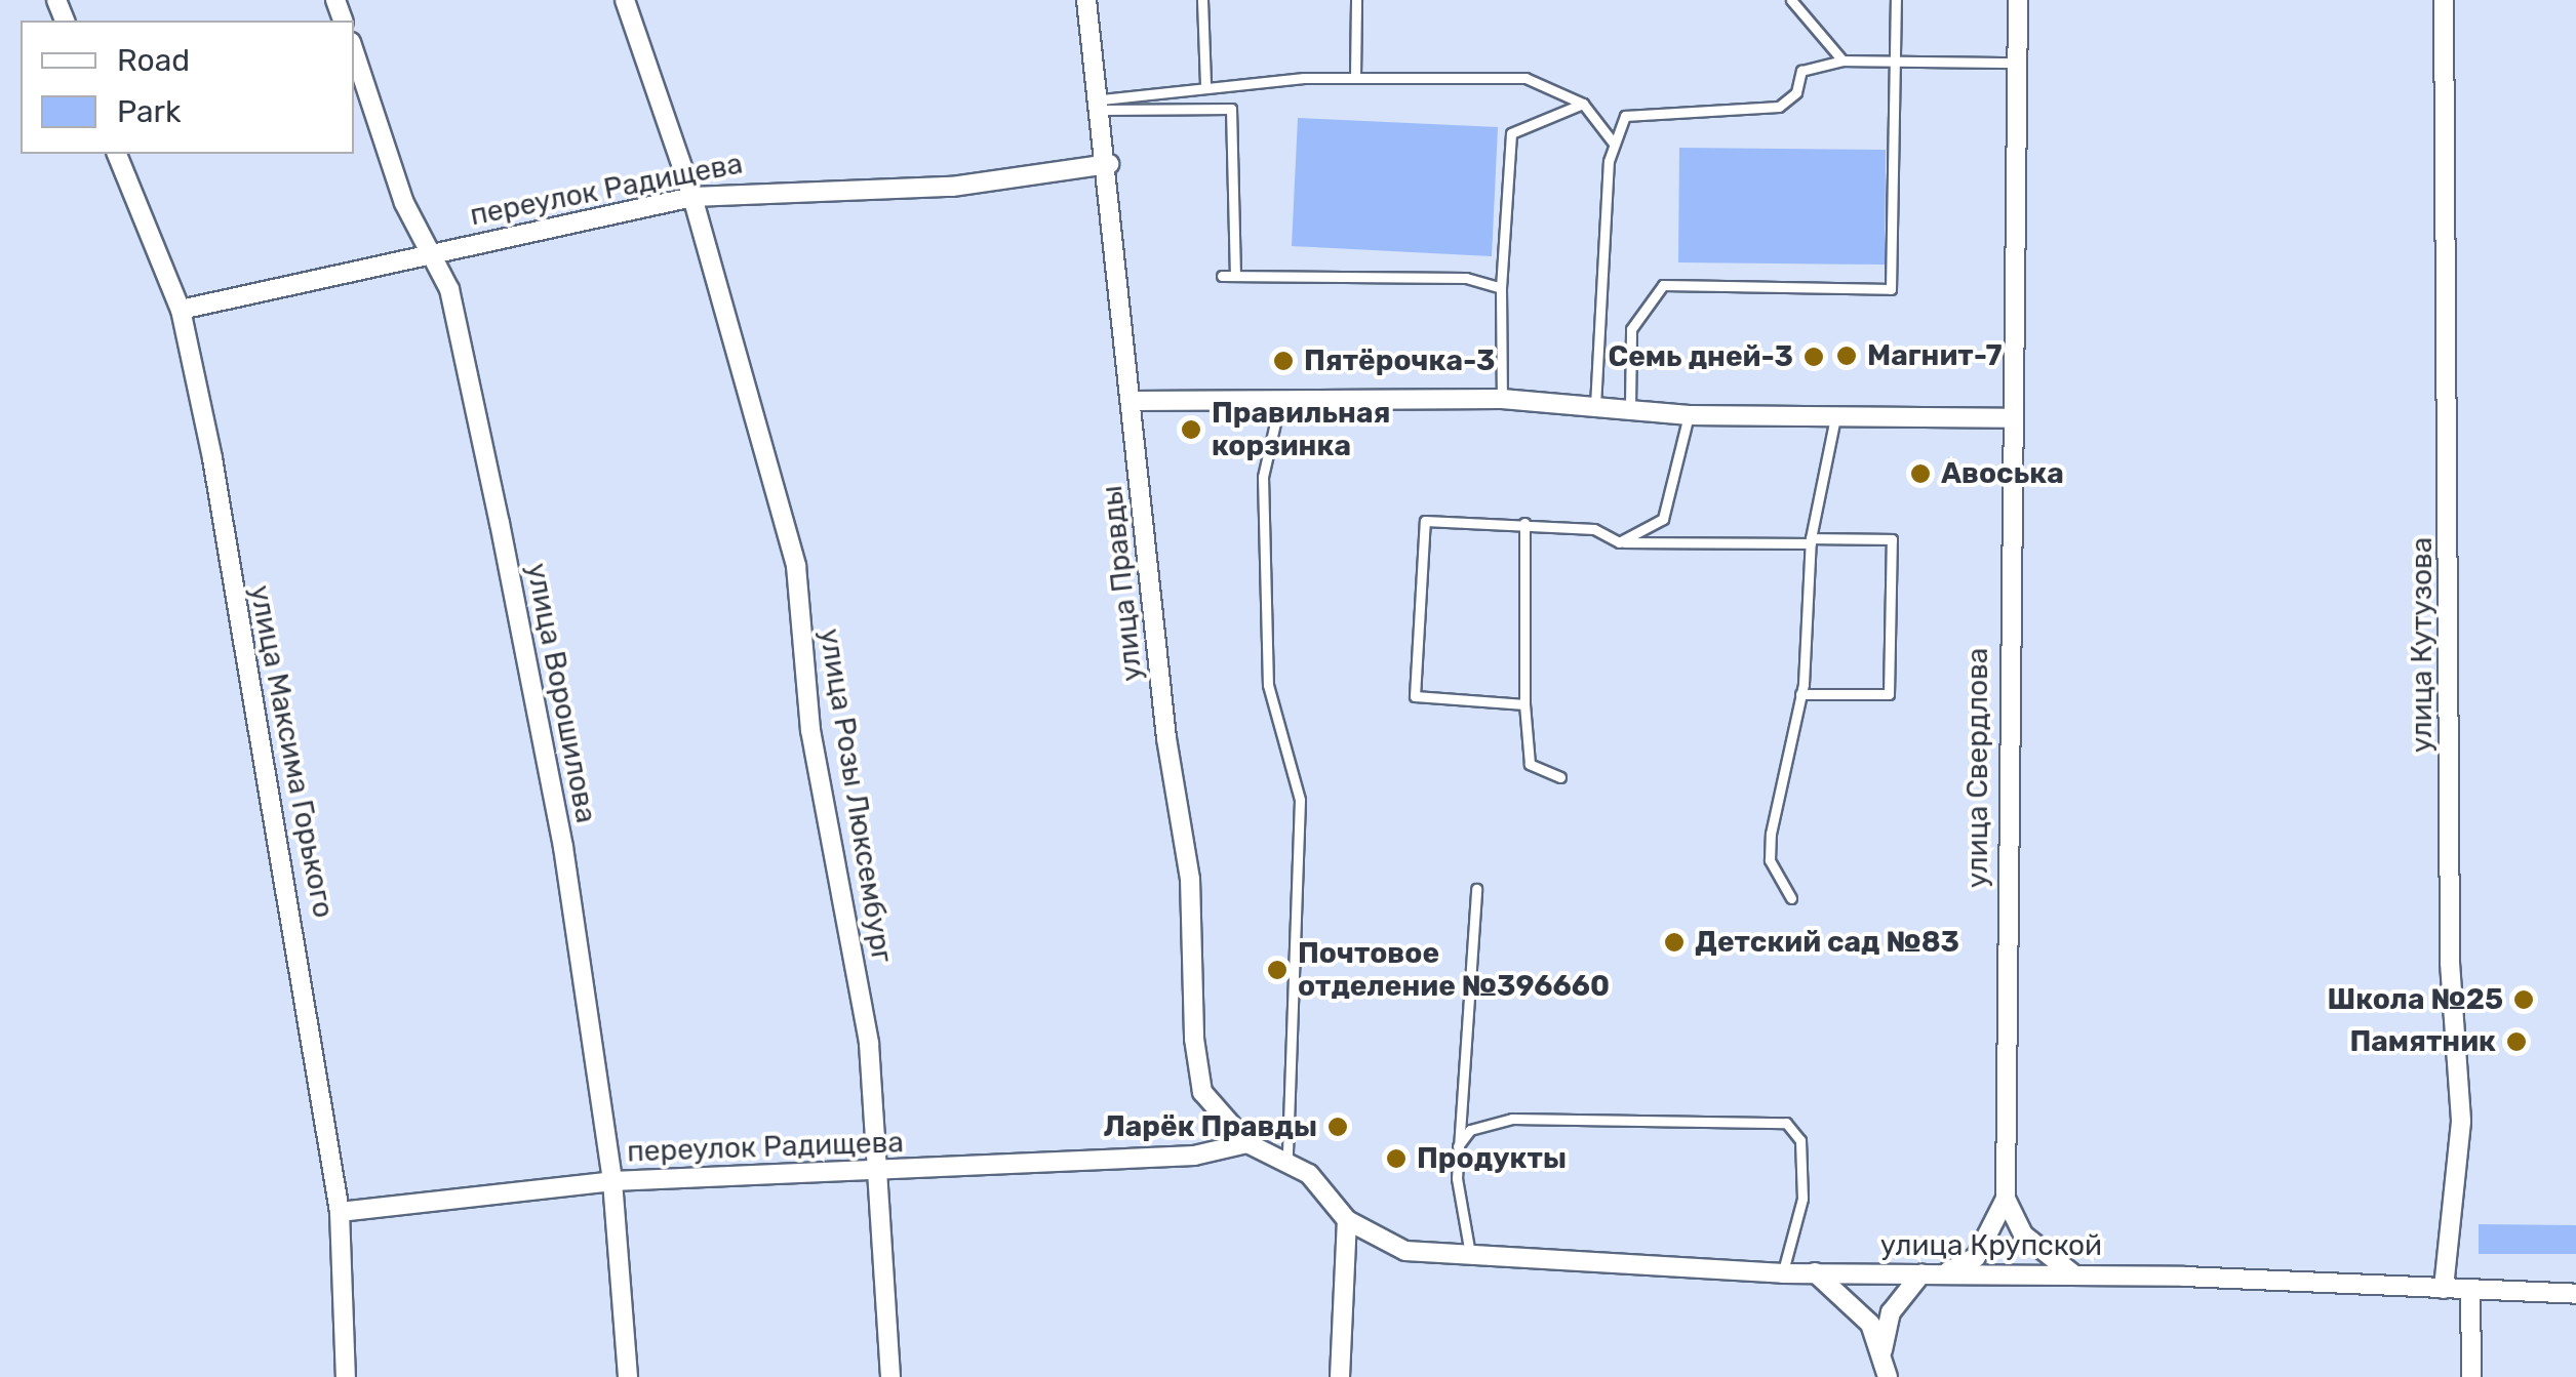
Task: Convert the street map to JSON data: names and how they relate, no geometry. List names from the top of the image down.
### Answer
{
  "streets": {
    "street": [
      "переулок Радищева",
      "улица Правды",
      "улица Кутузова",
      "улица Ворошилова",
      "улица Максима Горького",
      "улица Свердлова",
      "улица Розы Люксембург",
      "улица Крупской"
    ]
  },
  "crossings": [
    ["переулок Радищева", "улица Правды"],
    ["переулок Радищева", "улица Ворошилова"],
    ["переулок Радищева", "улица Максима Горького"],
    ["переулок Радищева", "улица Розы Люксембург"],
    ["улица Кутузова", "улица Крупской"]
  ],
  "places": [
    "Магнит-7",
    "Семь дней-3",
    "Пятёрочка-3",
    "Правильная корзинка",
    "Авоська",
    "Детский сад №83",
    "Почтовое отделение №396660",
    "Школа №25",
    "Памятник",
    "Ларёк Правды",
    "Продукты"
  ],
  "legend": ["Road", "Park"]
}
